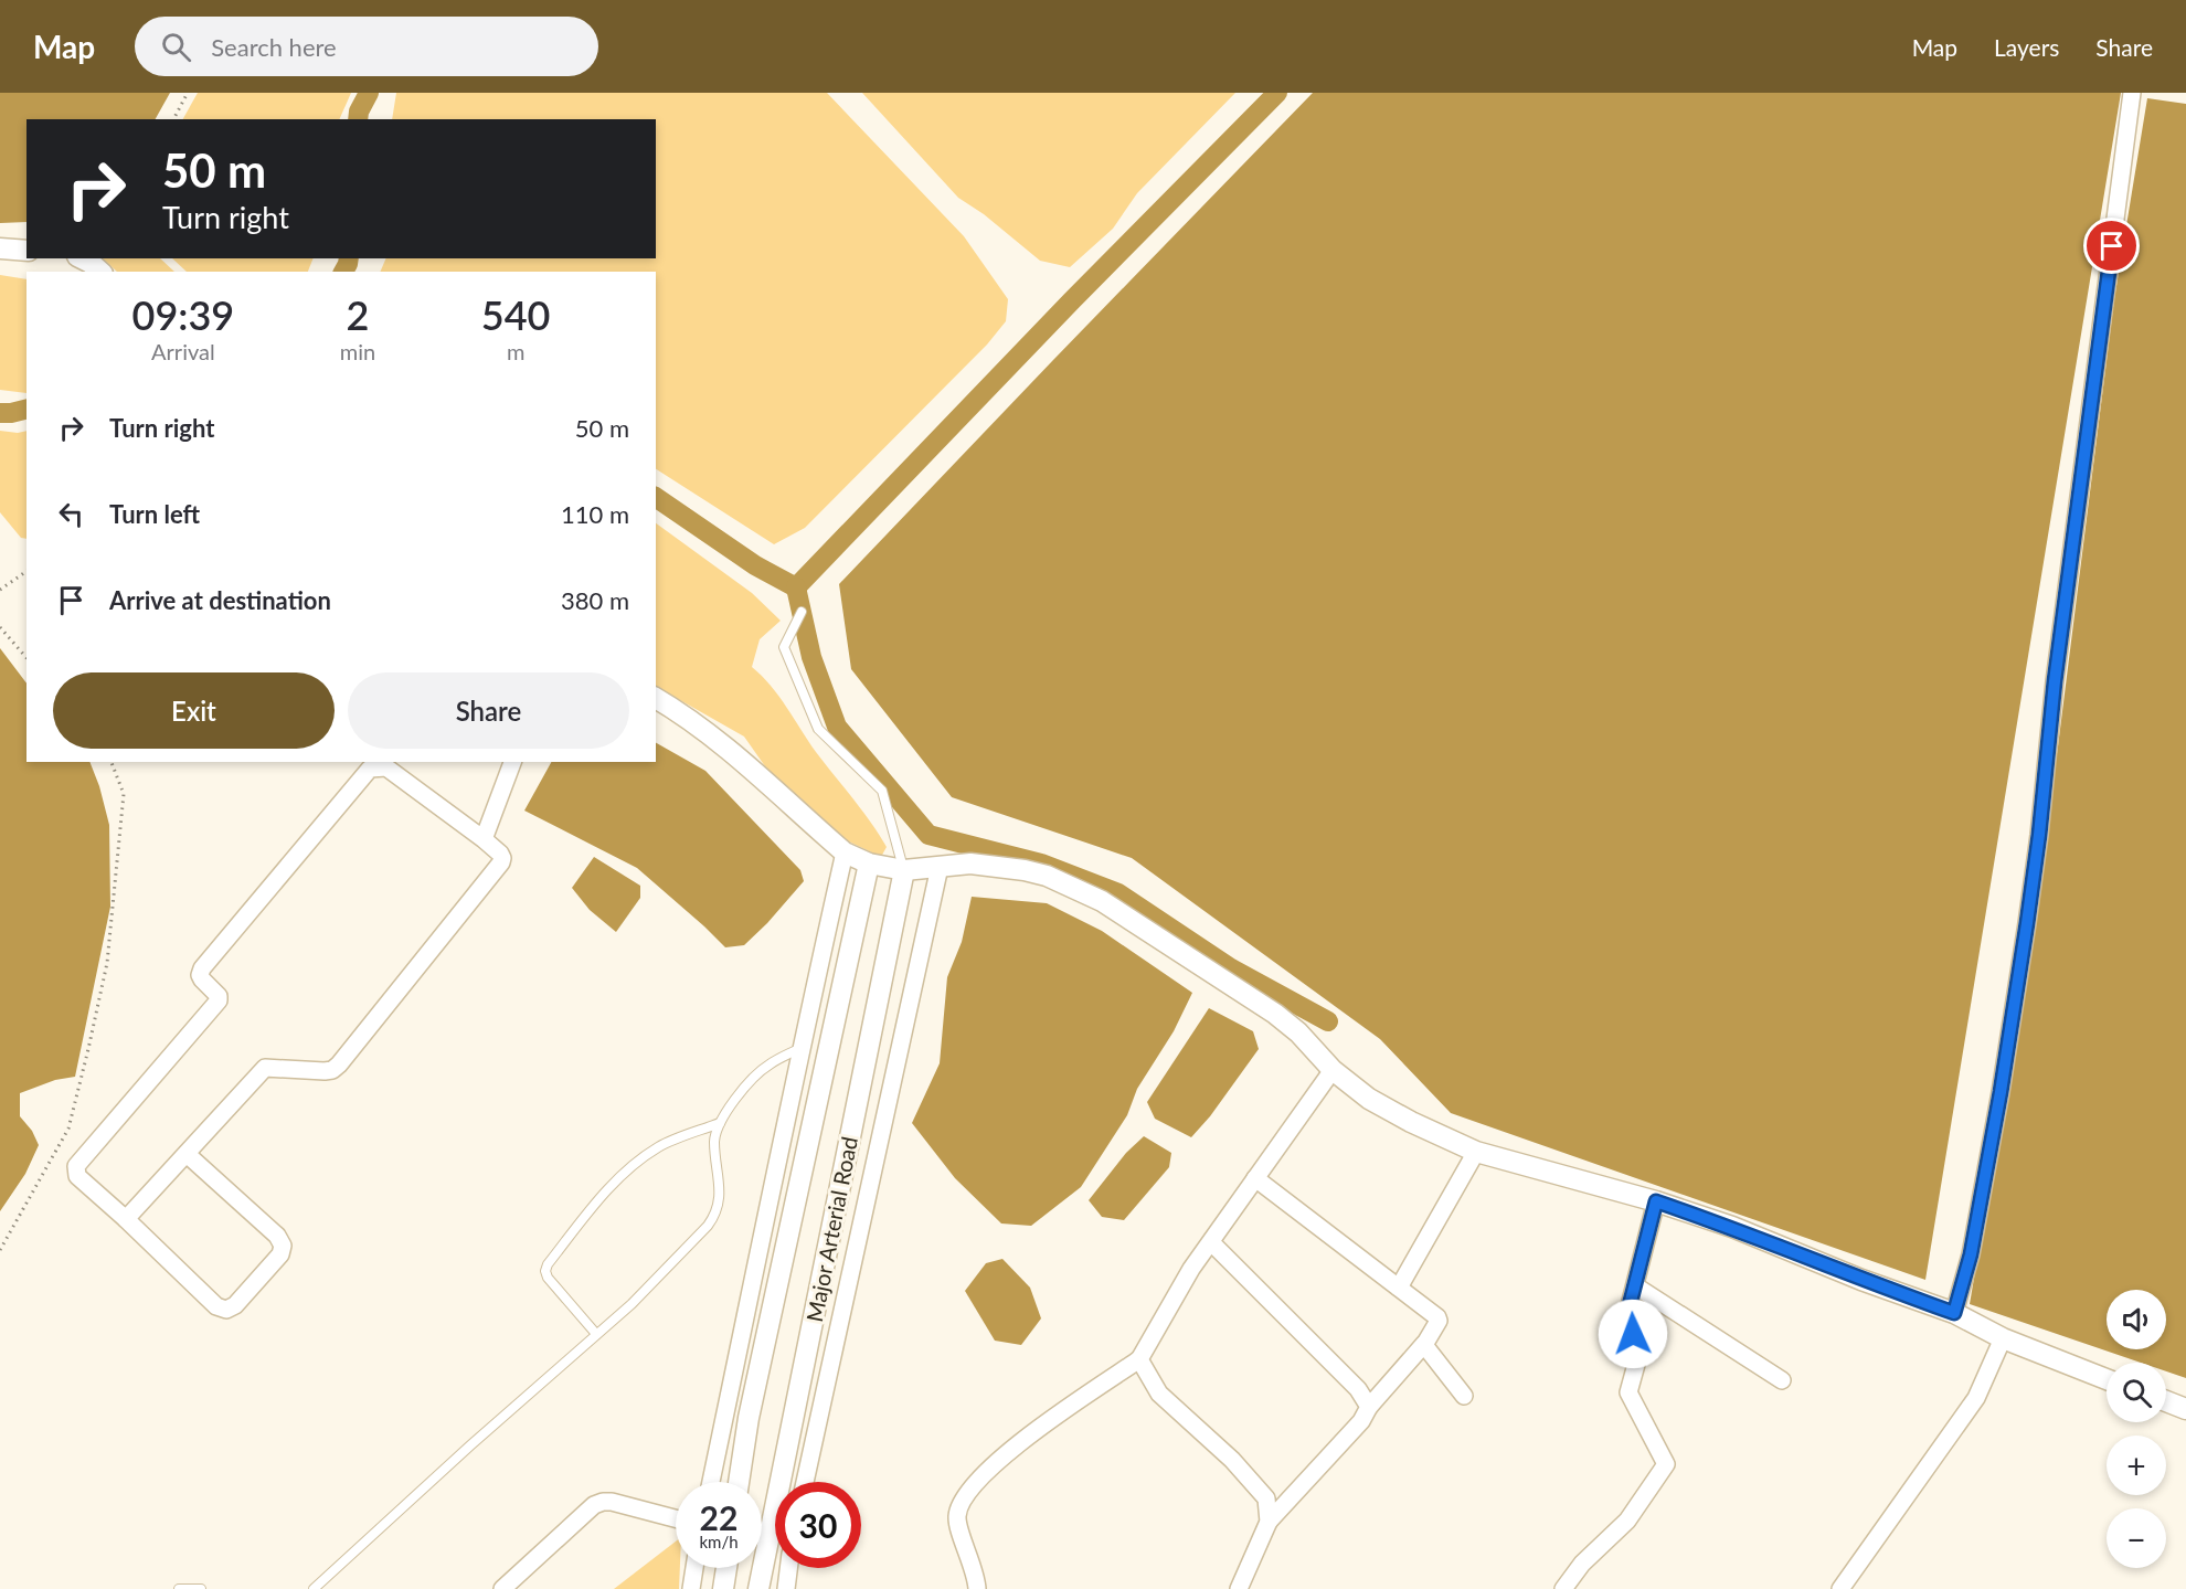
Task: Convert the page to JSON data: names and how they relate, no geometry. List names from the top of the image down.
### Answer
{
  "streets": {
    "street": ["Major Arterial Road"]
  },
  "page": {
    "header": "Map",
    "search": "Search here",
    "nav": ["Map", "Layers", "Share"],
    "turn": ["50 m", "Turn right"],
    "eta": [
      "09:39",
      "Arrival",
      "2",
      "min",
      "540",
      "m"
    ],
    "list": [
      {
        "name": "Turn right",
        "value": "50 m"
      },
      {
        "name": "Turn left",
        "value": "110 m"
      },
      {
        "name": "Arrive at destination",
        "value": "380 m"
      }
    ],
    "buttons": ["Exit", "Share"],
    "map_buttons": ["+", "−"],
    "speed": "22 km/h",
    "limit": "30"
  }
}
